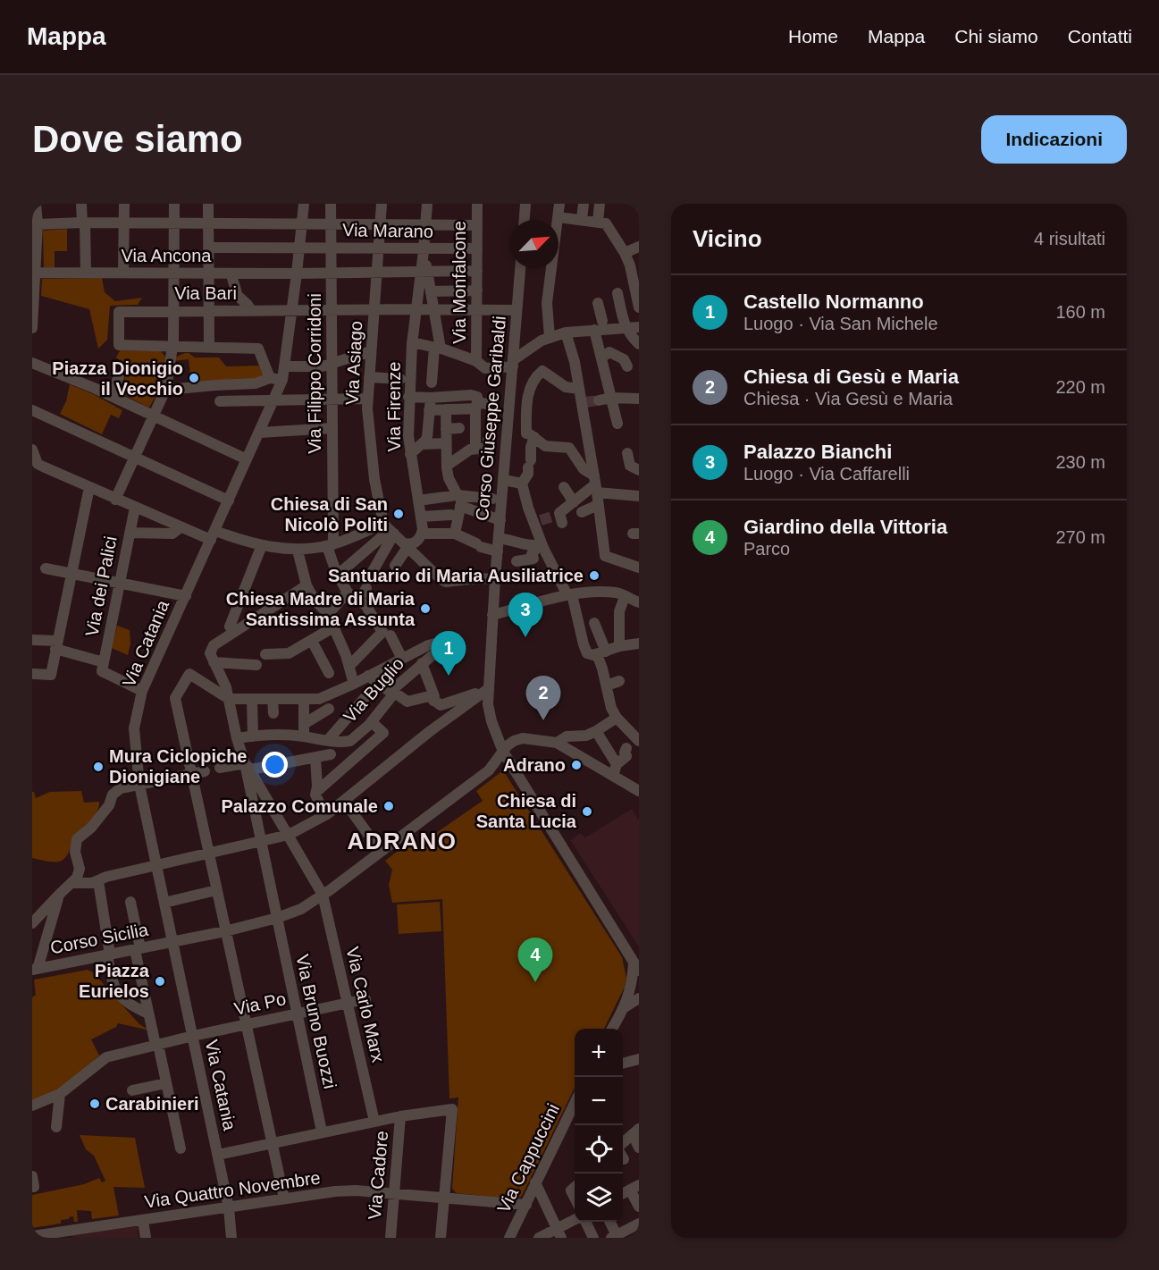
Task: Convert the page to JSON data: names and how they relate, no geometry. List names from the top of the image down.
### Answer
{
  "streets": {
    "street": [
      "Via Marano",
      "Via Ancona",
      "Via Monfalcone",
      "Via Bari",
      "Via Asiago",
      "Via Filippo Corridoni",
      "Via Firenze",
      "Corso Giuseppe Garibaldi",
      "Via dei Palici",
      "Via Catania",
      "Via Buglio",
      "Corso Sicilia",
      "Via Po",
      "Via Carlo Marx",
      "Via Bruno Buozzi",
      "Via Cappuccini",
      "Via Cadore",
      "Via Quattro Novembre"
    ]
  },
  "crossings": [
    ["Via Marano", "Via Monfalcone"],
    ["Via Marano", "Via Asiago"],
    ["Via Marano", "Via Filippo Corridoni"],
    ["Via Marano", "Via Catania"],
    ["Via Ancona", "Via Monfalcone"],
    ["Via Ancona", "Via Asiago"],
    ["Via Ancona", "Via Filippo Corridoni"],
    ["Via Ancona", "Via Firenze"],
    ["Via Ancona", "Via Catania"],
    ["Via Monfalcone", "Via Bari"],
    ["Via Bari", "Via Asiago"],
    ["Via Bari", "Via Filippo Corridoni"],
    ["Via Bari", "Via Firenze"],
    ["Via Bari", "Corso Giuseppe Garibaldi"],
    ["Via Bari", "Via Catania"],
    ["Corso Giuseppe Garibaldi", "Corso Sicilia"],
    ["Via Catania", "Corso Sicilia"],
    ["Via Catania", "Via Po"],
    ["Via Catania", "Via Quattro Novembre"],
    ["Corso Sicilia", "Via Carlo Marx"],
    ["Corso Sicilia", "Via Bruno Buozzi"],
    ["Via Po", "Via Carlo Marx"],
    ["Via Po", "Via Bruno Buozzi"],
    ["Via Carlo Marx", "Via Bruno Buozzi"],
    ["Via Cappuccini", "Via Quattro Novembre"],
    ["Via Cadore", "Via Quattro Novembre"]
  ],
  "districts": ["ADRANO"],
  "places": [
    "Piazza Dionigio il Vecchio",
    "Chiesa di San Nicolò Politi",
    "Santuario di Maria Ausiliatrice",
    "Chiesa Madre di Maria Santissima Assunta",
    "Adrano",
    "Mura Ciclopiche Dionigiane",
    "Palazzo Comunale",
    "Chiesa di Santa Lucia",
    "Piazza Eurielos",
    "Carabinieri"
  ],
  "north": "top right",
  "page": {
    "header": "Mappa",
    "nav": [
      "Home",
      "Mappa",
      "Chi siamo",
      "Contatti"
    ],
    "buttons": "Indicazioni",
    "title": "Dove siamo",
    "heading": ["Vicino", "4 risultati"],
    "list": [
      {
        "mark": "1",
        "name": "Castello Normanno",
        "note": "Luogo · Via San Michele",
        "value": "160 m"
      },
      {
        "mark": "2",
        "name": "Chiesa di Gesù e Maria",
        "note": "Chiesa · Via Gesù e Maria",
        "value": "220 m"
      },
      {
        "mark": "3",
        "name": "Palazzo Bianchi",
        "note": "Luogo · Via Caffarelli",
        "value": "230 m"
      },
      {
        "mark": "4",
        "name": "Giardino della Vittoria",
        "note": "Parco",
        "value": "270 m"
      }
    ],
    "pins": [
      "3",
      "1",
      "2",
      "4"
    ],
    "map_buttons": ["+", "−"]
  }
}
